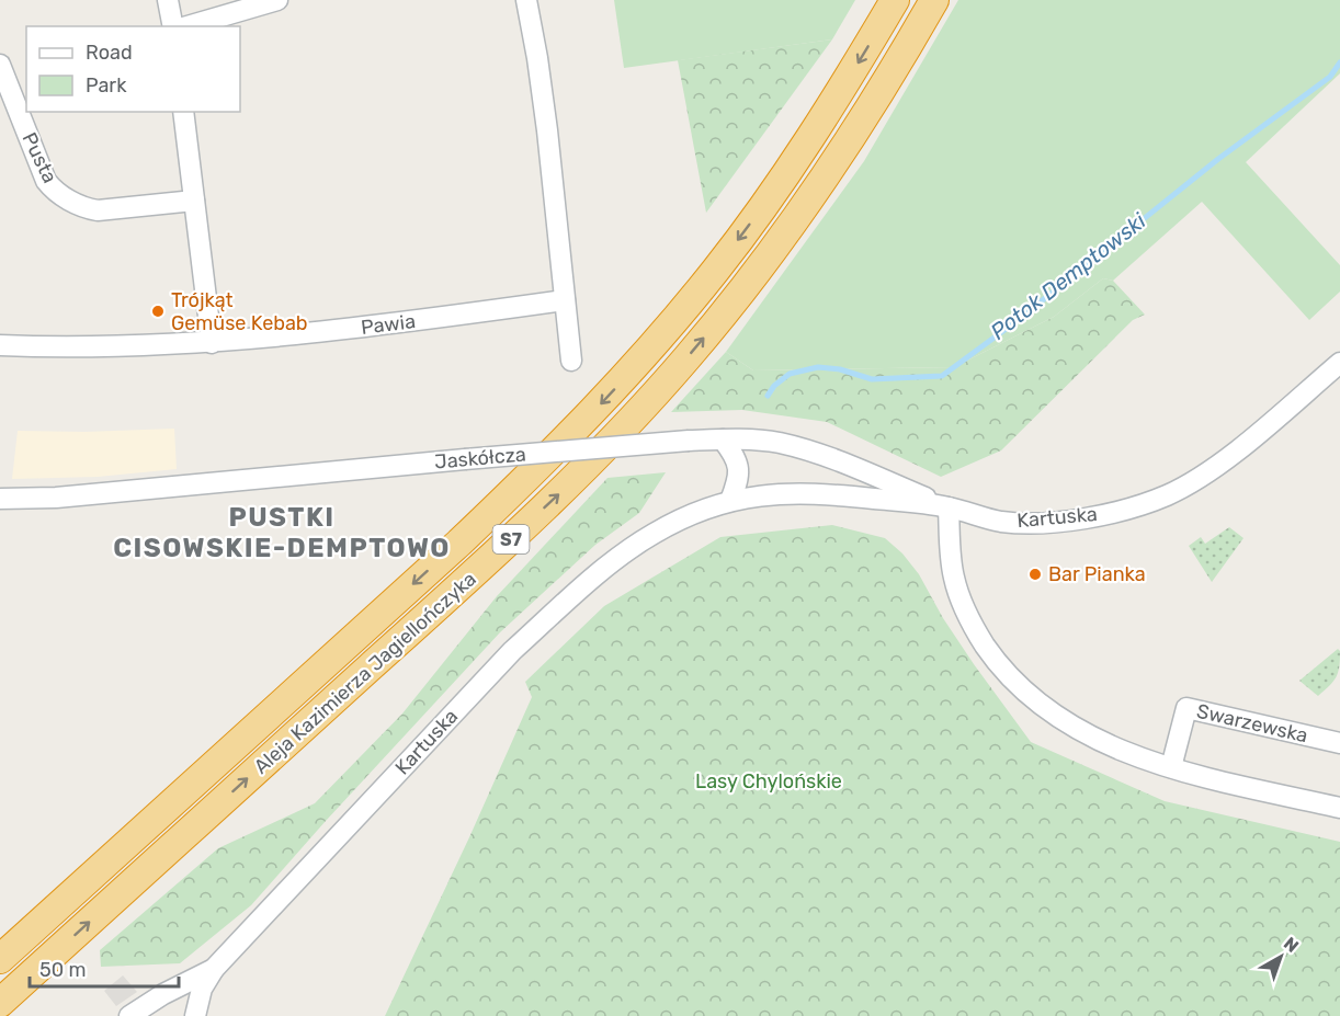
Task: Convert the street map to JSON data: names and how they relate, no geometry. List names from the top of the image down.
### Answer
{
  "streets": {
    "highway": ["S7", "Aleja Kazimierza Jagiellończyka"],
    "street": [
      "Pusta",
      "Pawia",
      "Jaskółcza",
      "Kartuska",
      "Swarzewska"
    ]
  },
  "crossings": [
    ["Jaskółcza", "Kartuska"]
  ],
  "districts": ["PUSTKI CISOWSKIE-DEMPTOWO"],
  "water": ["Potok Demptowski"],
  "parks": ["Lasy Chylońskie"],
  "places": ["Trójkąt Gemüse Kebab", "Bar Pianka"],
  "legend": ["Road", "Park"],
  "scale_bar": "50 m",
  "north": "top right"
}
